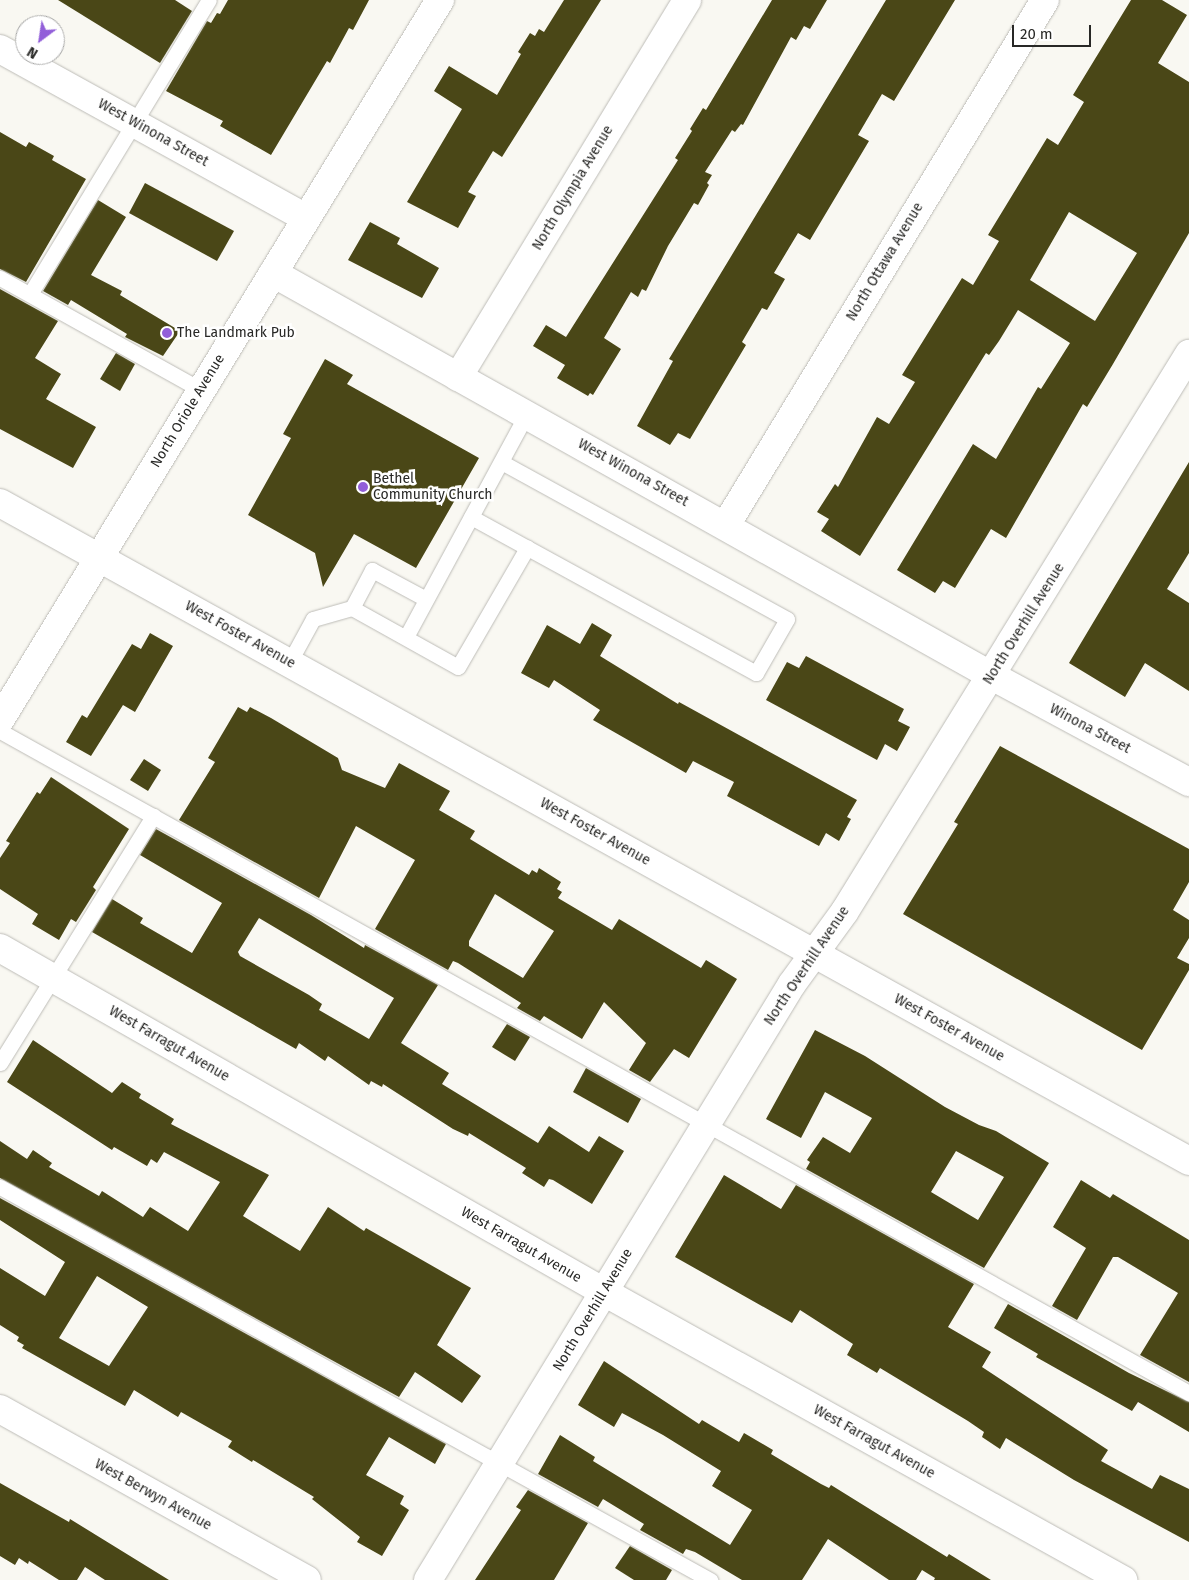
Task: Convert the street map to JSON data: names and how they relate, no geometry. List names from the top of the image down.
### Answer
{
  "streets": {
    "street": [
      "West Winona Street",
      "North Olympia Avenue",
      "North Ottawa Avenue",
      "North Oriole Avenue",
      "North Overhill Avenue",
      "West Foster Avenue",
      "Winona Street",
      "West Farragut Avenue",
      "West Berwyn Avenue"
    ]
  },
  "crossings": [
    ["West Winona Street", "North Olympia Avenue"],
    ["West Winona Street", "North Ottawa Avenue"],
    ["West Winona Street", "North Oriole Avenue"],
    ["West Winona Street", "North Overhill Avenue"],
    ["West Winona Street", "Winona Street"],
    ["North Oriole Avenue", "West Foster Avenue"],
    ["North Overhill Avenue", "West Foster Avenue"],
    ["North Overhill Avenue", "Winona Street"],
    ["North Overhill Avenue", "West Farragut Avenue"]
  ],
  "places": ["The Landmark Pub", "Bethel Community Church"],
  "scale_bar": "20 m",
  "north": "bottom left"
}
